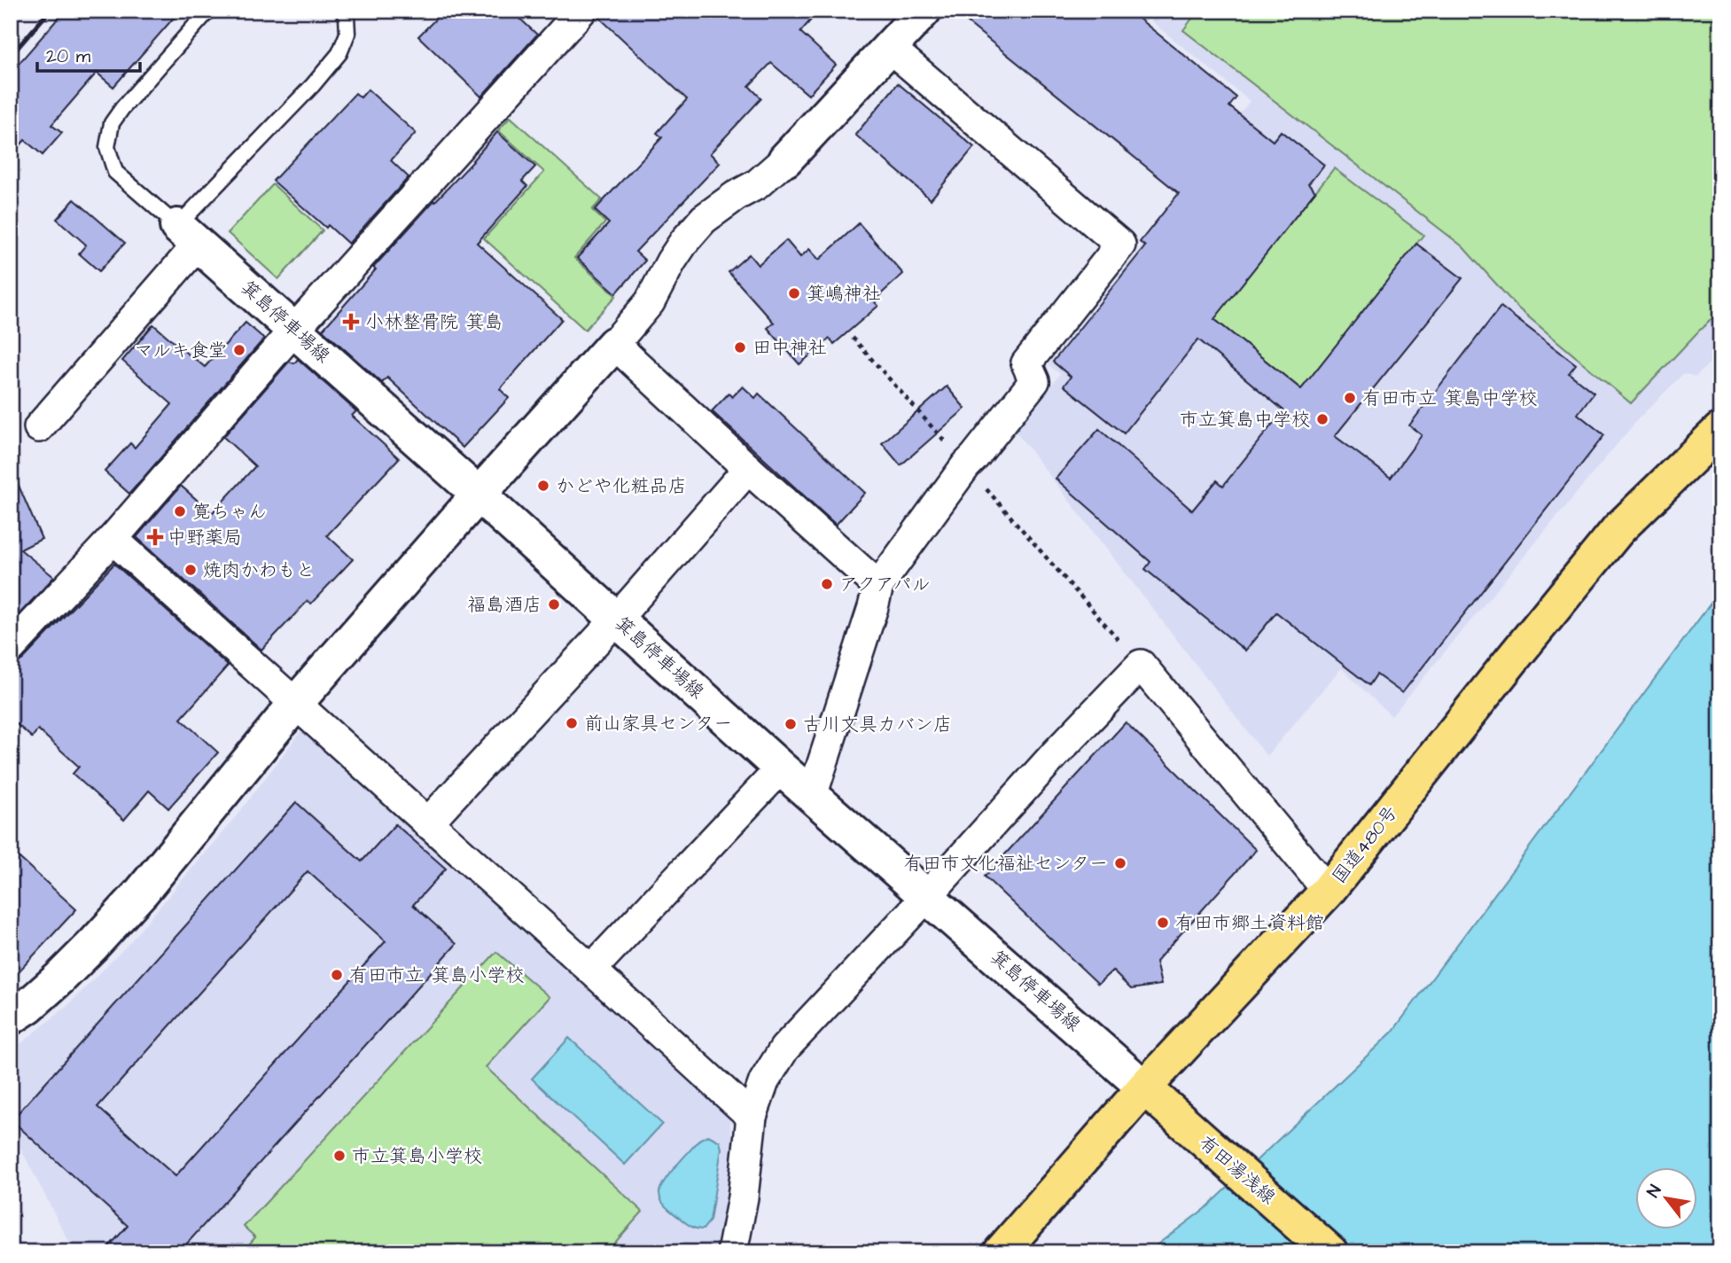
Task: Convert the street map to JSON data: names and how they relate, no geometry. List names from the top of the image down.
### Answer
{
  "streets": {
    "main road": ["箕島停車場線", "国道480号", "有田湯浅線"]
  },
  "crossings": [
    ["箕島停車場線", "国道480号"],
    ["箕島停車場線", "有田湯浅線"],
    ["国道480号", "有田湯浅線"]
  ],
  "places": {
    "other": [
      "箕嶋神社",
      "田中神社",
      "マルキ食堂",
      "有田市立 箕島中学校",
      "市立箕島中学校",
      "かどや化粧品店",
      "寛ちゃん",
      "焼肉かわもと",
      "アクアパル",
      "福島酒店",
      "前山家具センター",
      "古川文具カバン店",
      "有田市文化福祉センター",
      "有田市郷土資料館",
      "有田市立 箕島小学校",
      "市立箕島小学校"
    ],
    "health": ["小林整骨院 箕島", "中野薬局"]
  },
  "scale_bar": "20 m",
  "north": "top left"
}
